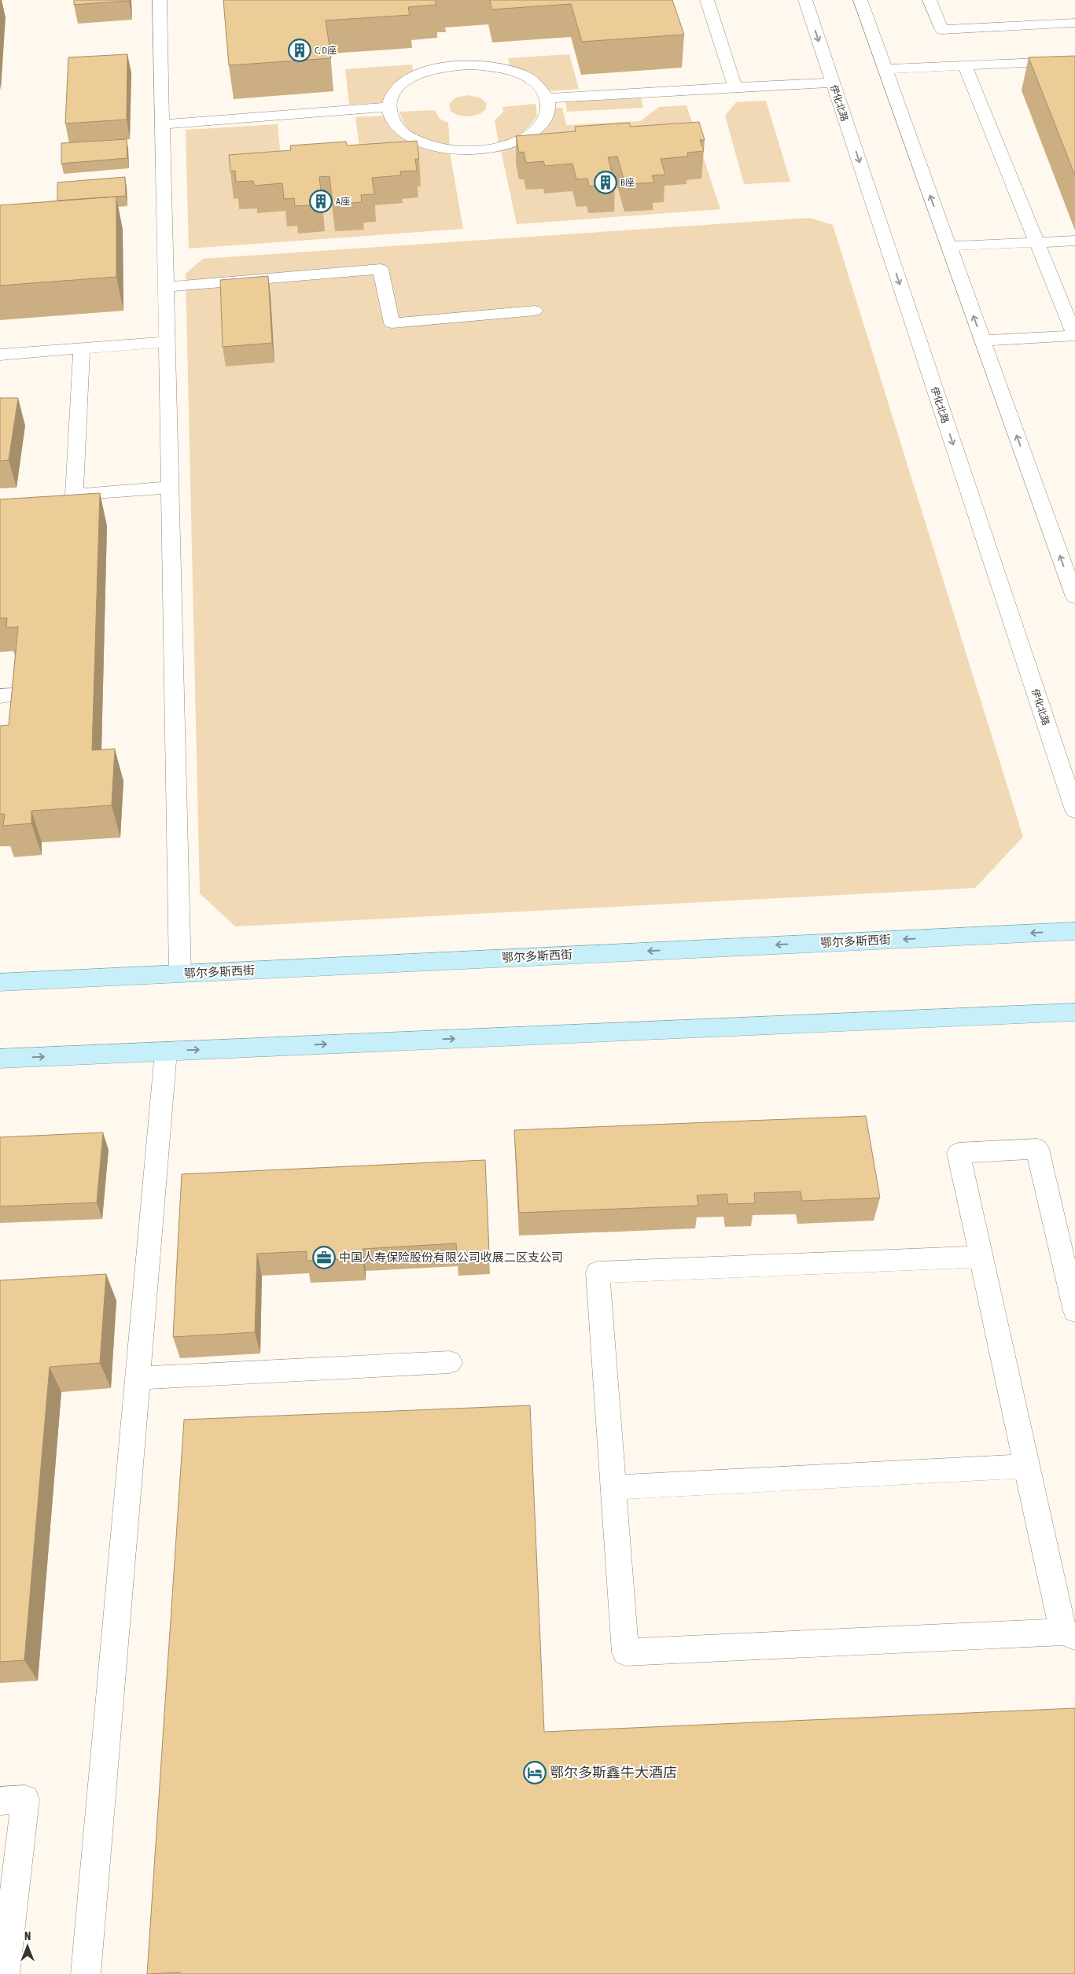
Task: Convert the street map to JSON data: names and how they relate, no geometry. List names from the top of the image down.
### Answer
{
  "streets": {
    "main road": ["鄂尔多斯西街"],
    "street": ["伊化北路"]
  },
  "places": {
    "building": ["C, D座", "B座", "A座"],
    "office": ["中国人寿保险股份有限公司收展二区支公司"],
    "hotel": ["鄂尔多斯鑫牛大酒店"]
  },
  "north": "top"
}
